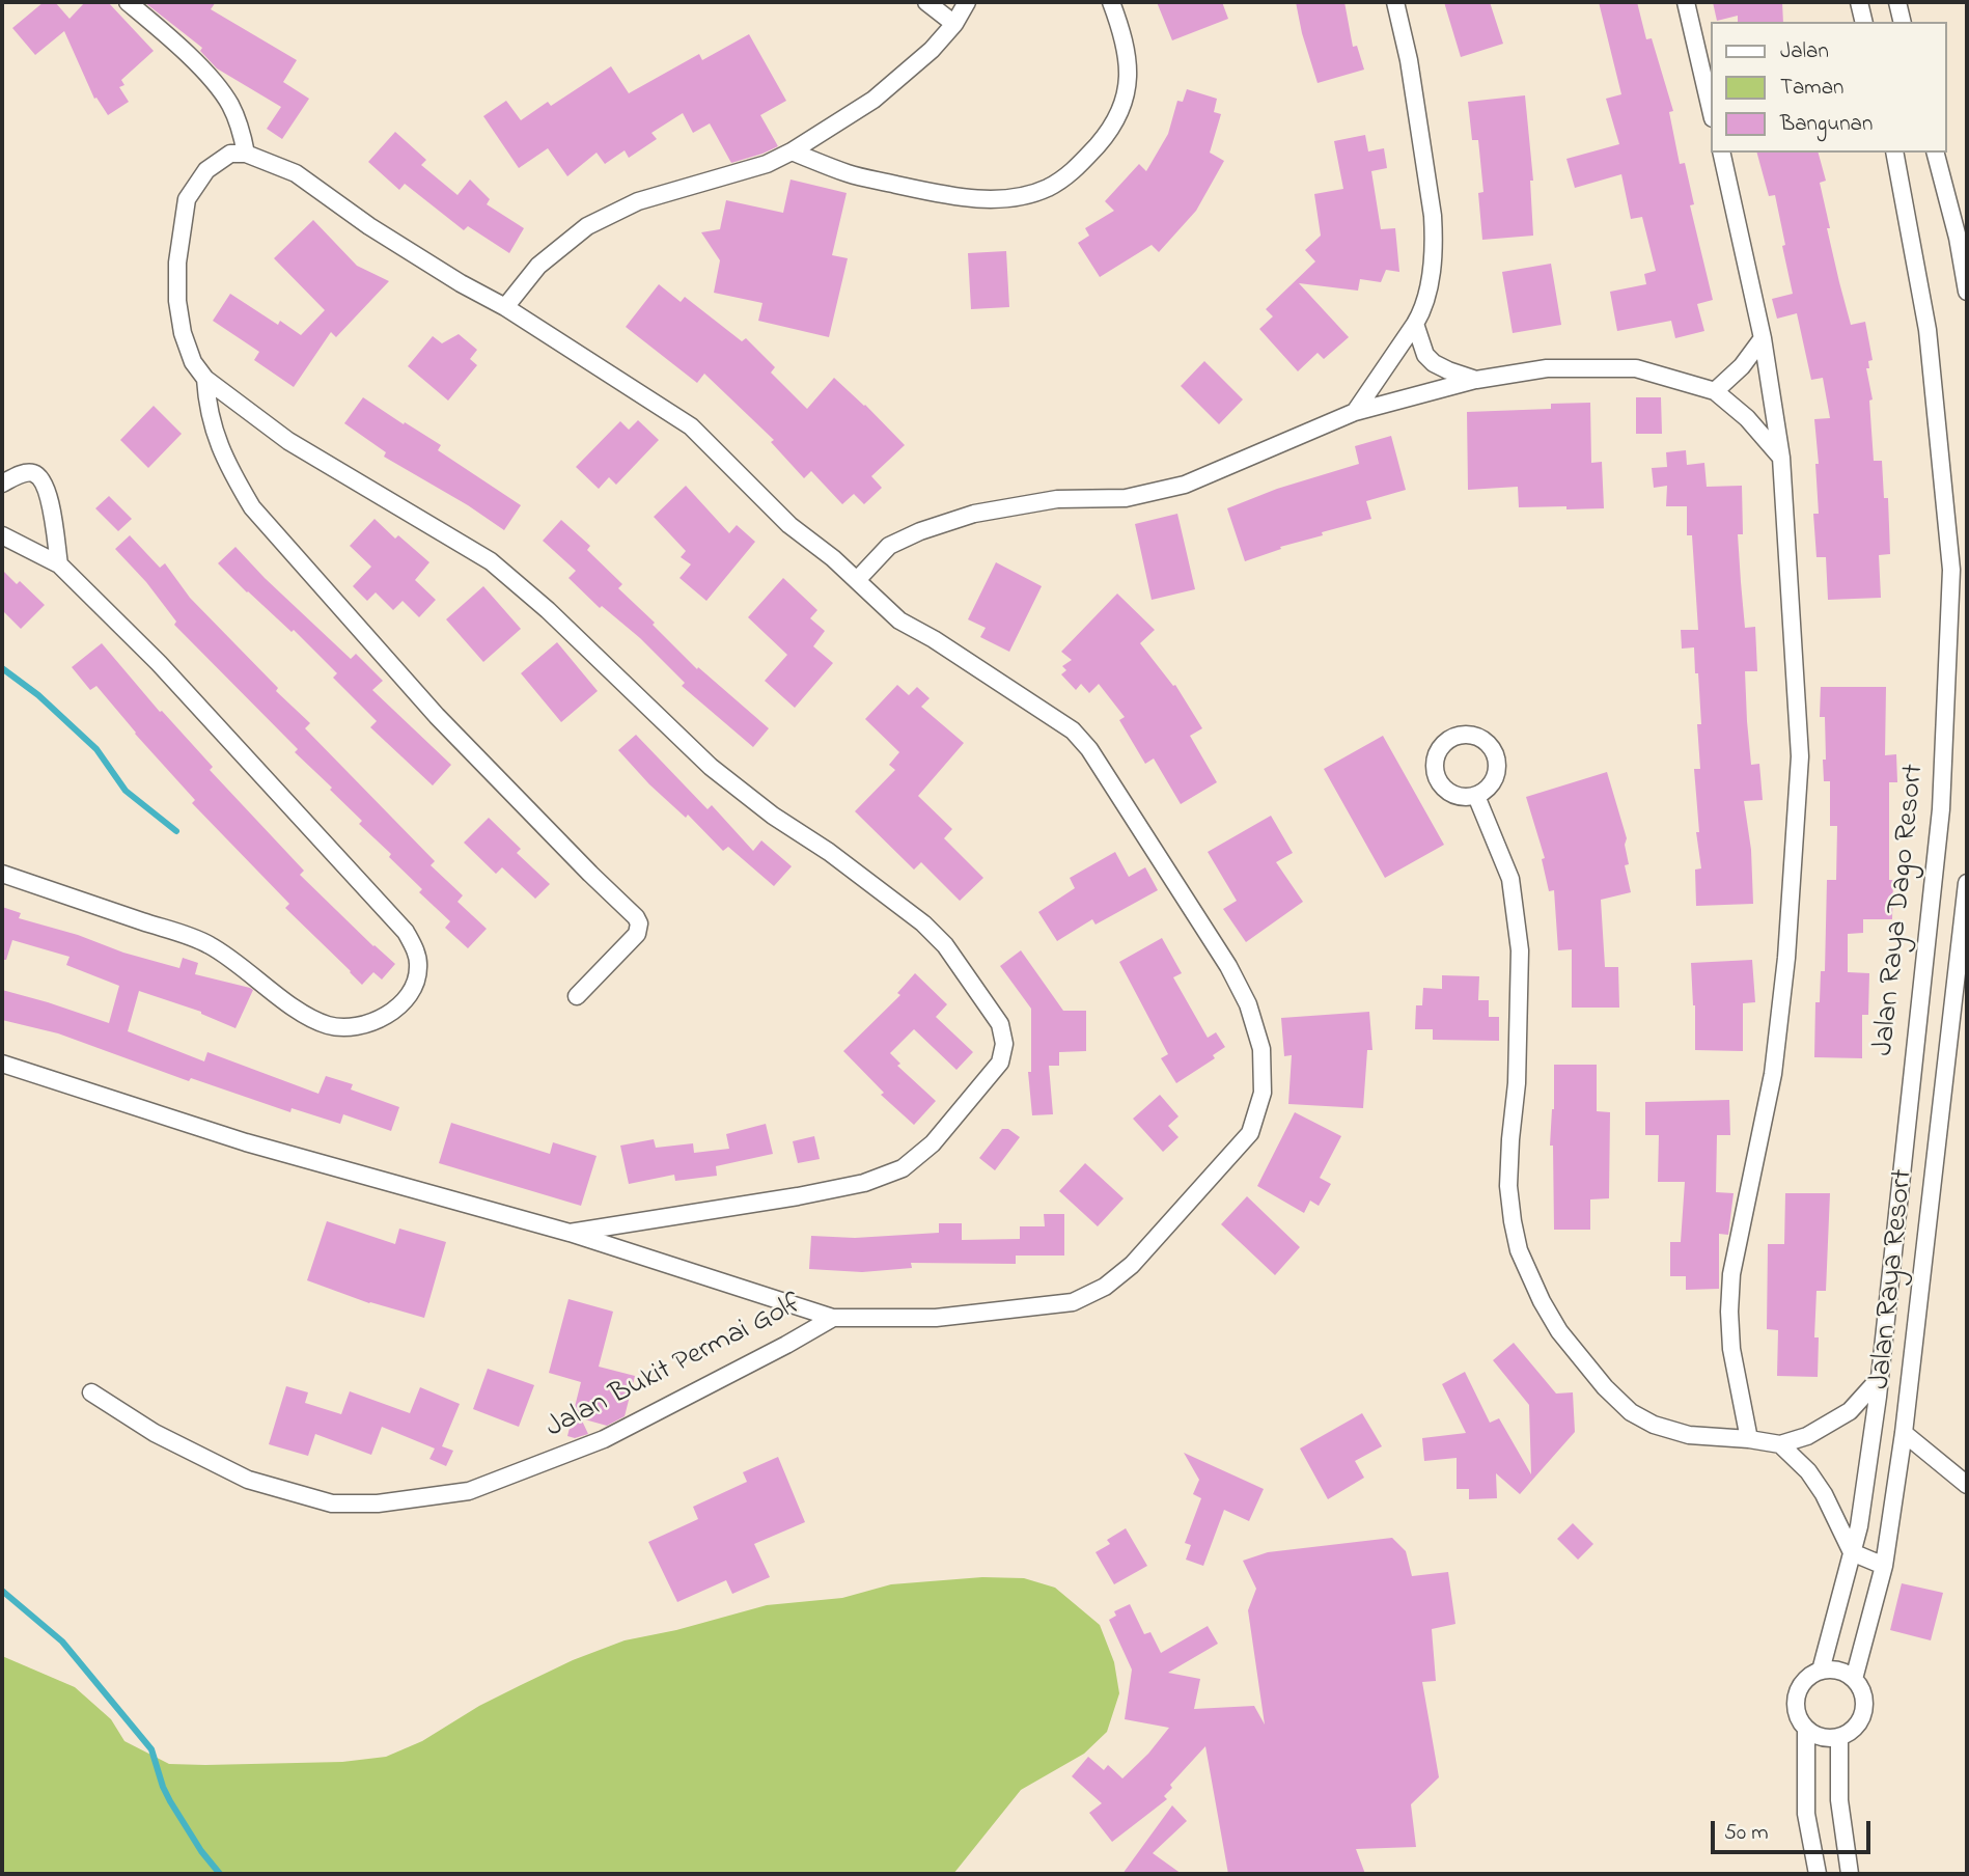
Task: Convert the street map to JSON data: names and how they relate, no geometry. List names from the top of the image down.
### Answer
{
  "streets": {
    "street": ["Jalan Raya Dago Resort", "Jalan Raya Resort", "Jalan Bukit Permai Golf"]
  },
  "crossings": [
    ["Jalan Raya Dago Resort", "Jalan Raya Resort"]
  ],
  "legend": ["Jalan", "Taman", "Bangunan"],
  "scale_bar": "50 m"
}
